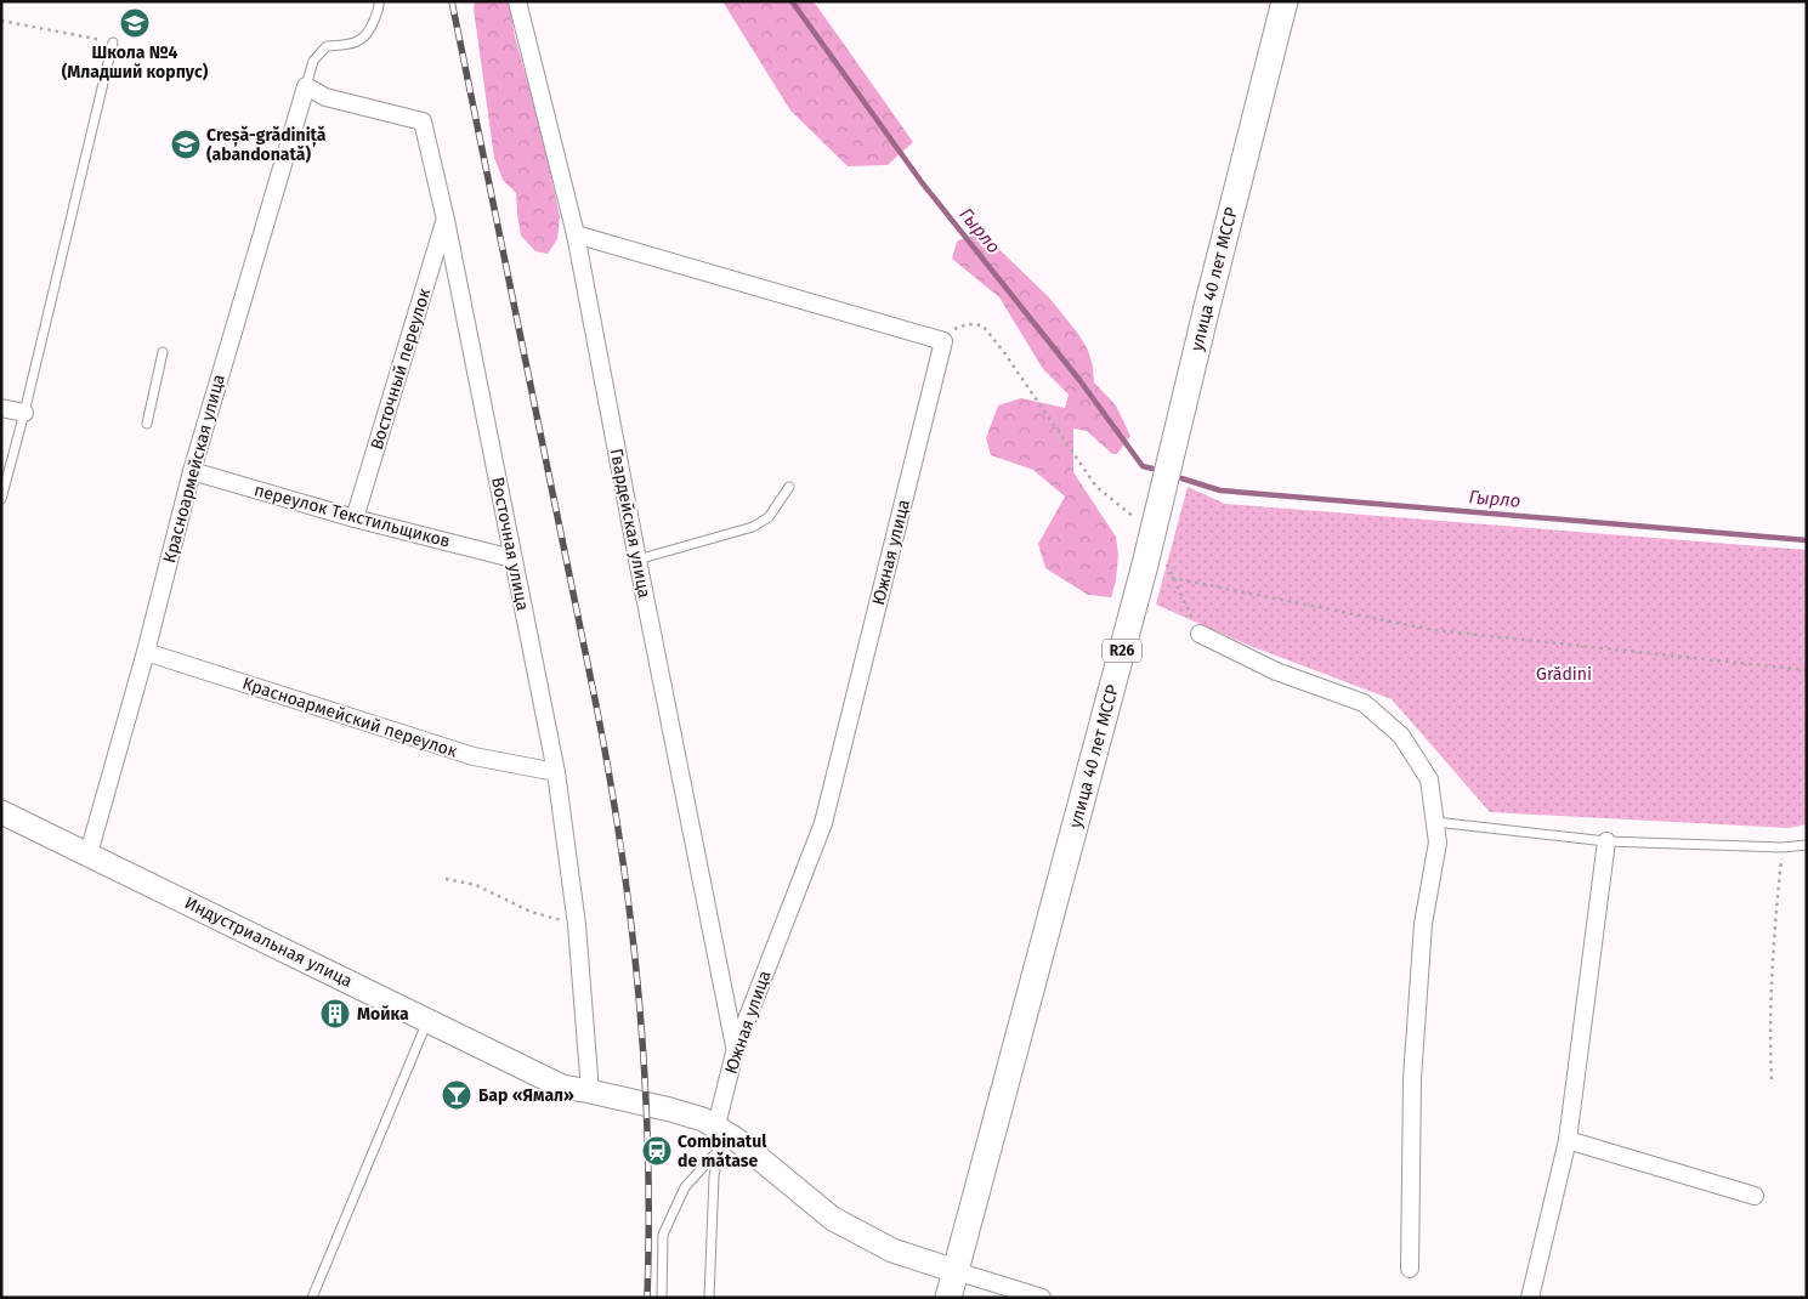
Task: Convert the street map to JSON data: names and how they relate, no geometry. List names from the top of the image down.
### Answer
{
  "streets": {
    "main road": ["улица 40 лет МССР", "R26"],
    "street": [
      "Восточный переулок",
      "Красноармейская улица",
      "переулок Текстильщиков",
      "Гвардейская улица",
      "Восточная улица",
      "Южная улица",
      "Красноармейский переулок",
      "Индустриальная улица"
    ]
  },
  "crossings": [
    ["улица 40 лет МССР", "Индустриальная улица"],
    ["Восточный переулок", "переулок Текстильщиков"],
    ["Восточный переулок", "Восточная улица"],
    ["Красноармейская улица", "переулок Текстильщиков"],
    ["Красноармейская улица", "Восточная улица"],
    ["Красноармейская улица", "Красноармейский переулок"],
    ["Красноармейская улица", "Индустриальная улица"],
    ["переулок Текстильщиков", "Восточная улица"],
    ["Гвардейская улица", "Южная улица"],
    ["Восточная улица", "Красноармейский переулок"],
    ["Восточная улица", "Индустриальная улица"],
    ["Южная улица", "Индустриальная улица"]
  ],
  "water": ["Гырло"],
  "parks": ["Grădini"],
  "places": {
    "school or university": ["Школа №4 (Младший корпус)", "Creșă-grădiniță (abandonată)"],
    "building": ["Мойка"],
    "bar": ["Бар «Ямал»"],
    "station": ["Combinatul de mătase"]
  }
}
